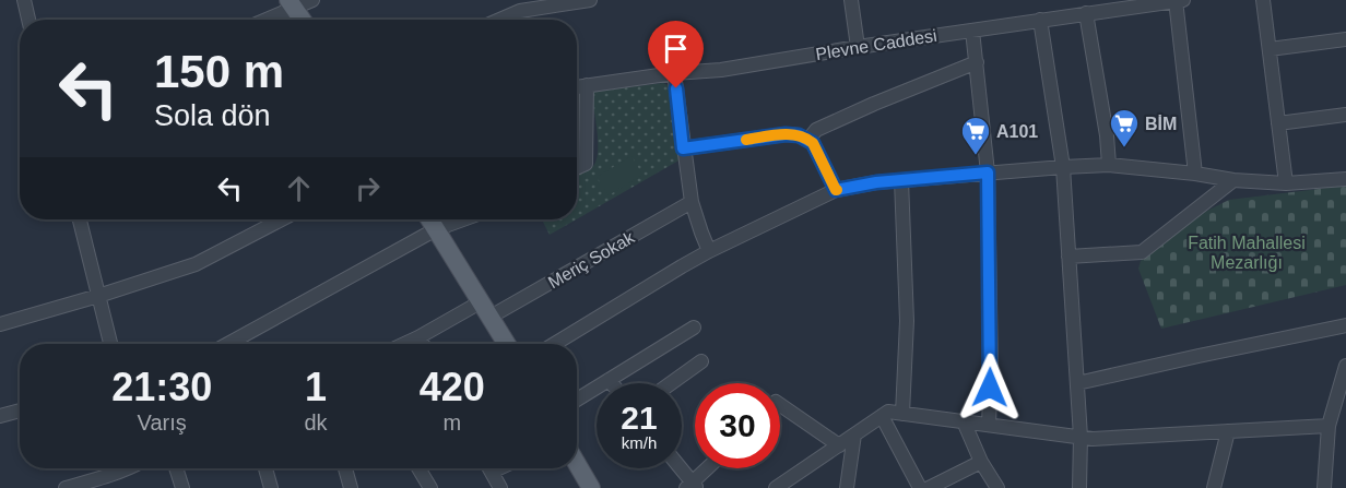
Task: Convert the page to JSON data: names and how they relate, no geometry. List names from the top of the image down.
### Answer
{
  "streets": {
    "street": ["Plevne Caddesi", "Meriç Sokak"]
  },
  "parks": ["Fatih Mahallesi Mezarlığı"],
  "places": {
    "supermarket": ["BİM", "A101"]
  },
  "page": {
    "turn": ["150 m", "Sola dön"],
    "eta": [
      "21:30",
      "Varış",
      "1",
      "dk",
      "420",
      "m"
    ],
    "speed": "21 km/h",
    "limit": "30"
  }
}
